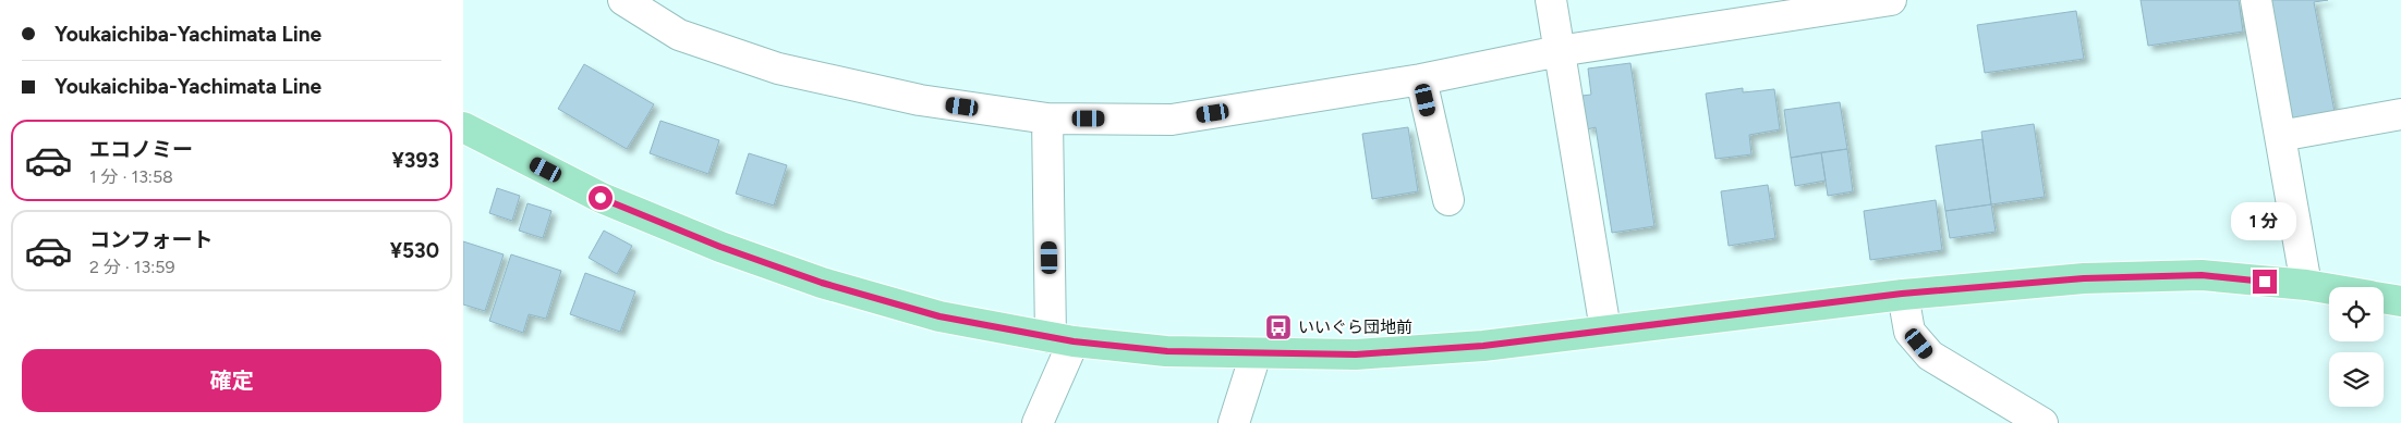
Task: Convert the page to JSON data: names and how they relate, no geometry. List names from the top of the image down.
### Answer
{
  "places": {
    "bus stop": ["いいぐら団地前"]
  },
  "page": {
    "banner": ["Youkaichiba-Yachimata Line", "Youkaichiba-Yachimata Line"],
    "list": [
      {
        "name": "エコノミー",
        "note": "1 分 · 13:58",
        "value": "¥393"
      },
      {
        "name": "コンフォート",
        "note": "2 分 · 13:59",
        "value": "¥530"
      }
    ],
    "bubble": "1 分",
    "buttons": "確定"
  }
}
